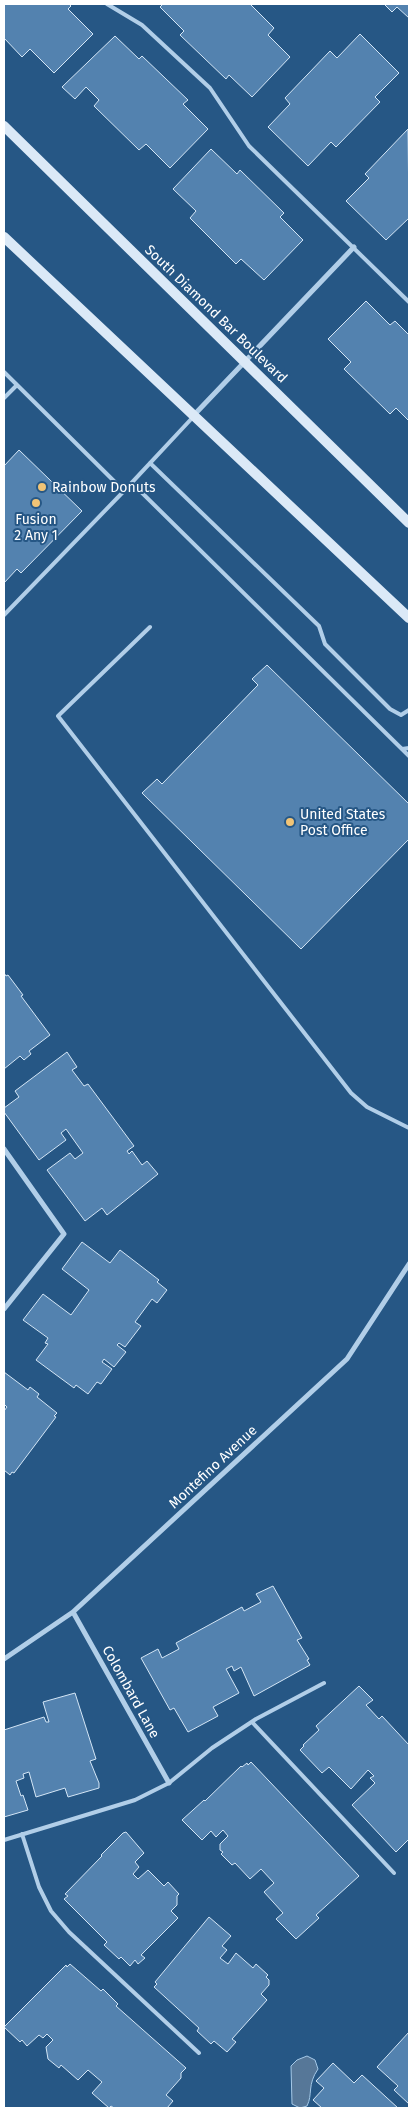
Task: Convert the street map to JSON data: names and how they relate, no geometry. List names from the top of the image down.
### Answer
{
  "streets": {
    "main road": ["South Diamond Bar Boulevard"],
    "street": ["Montefino Avenue", "Colombard Lane"]
  },
  "crossings": [
    ["Montefino Avenue", "Colombard Lane"]
  ],
  "places": ["Rainbow Donuts", "Fusion 2 Any 1", "United States Post Office"]
}
